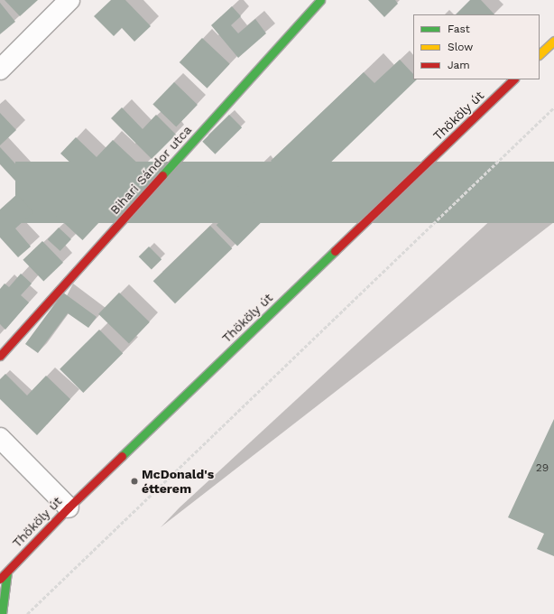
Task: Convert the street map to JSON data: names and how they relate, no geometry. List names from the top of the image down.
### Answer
{
  "streets": {
    "street": ["Thököly út", "Bihari Sándor utca"]
  },
  "places": ["McDonald's étterem"],
  "house_numbers": ["29"],
  "legend": ["Fast", "Slow", "Jam"]
}
